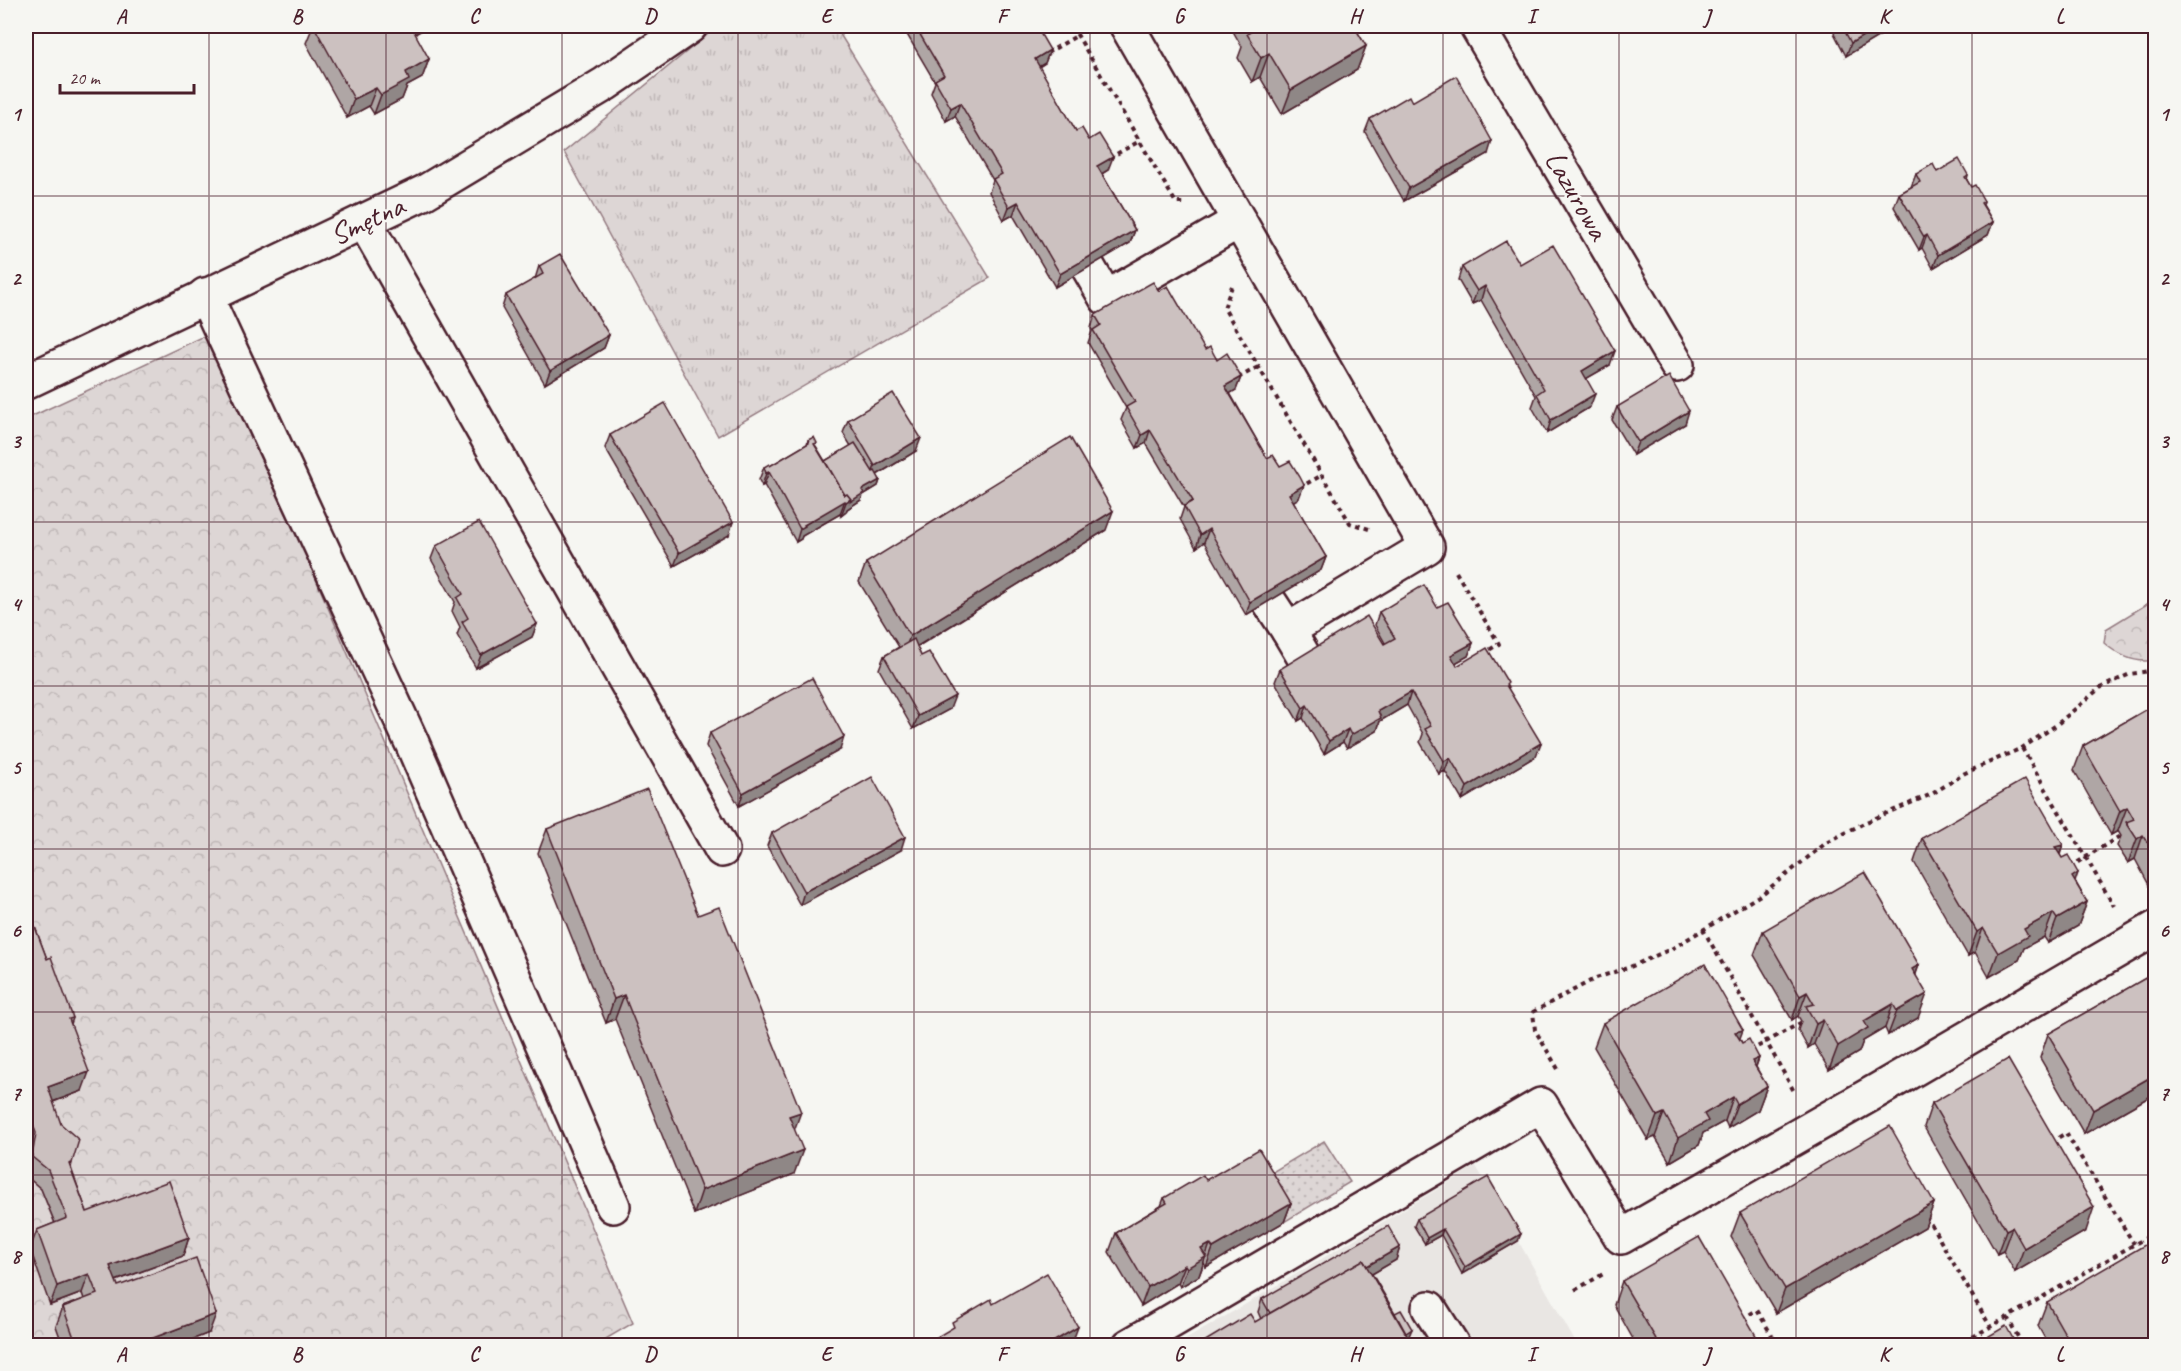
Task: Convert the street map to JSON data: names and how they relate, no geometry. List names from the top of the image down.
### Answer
{
  "streets": {
    "street": ["Lazurowa", "Smętna"]
  },
  "scale_bar": "20 m",
  "grid": {
    "columns": [
      "A",
      "B",
      "C",
      "D",
      "E",
      "F",
      "G",
      "H",
      "I",
      "J",
      "K",
      "L"
    ],
    "rows": [
      "1",
      "2",
      "3",
      "4",
      "5",
      "6",
      "7",
      "8"
    ]
  }
}
